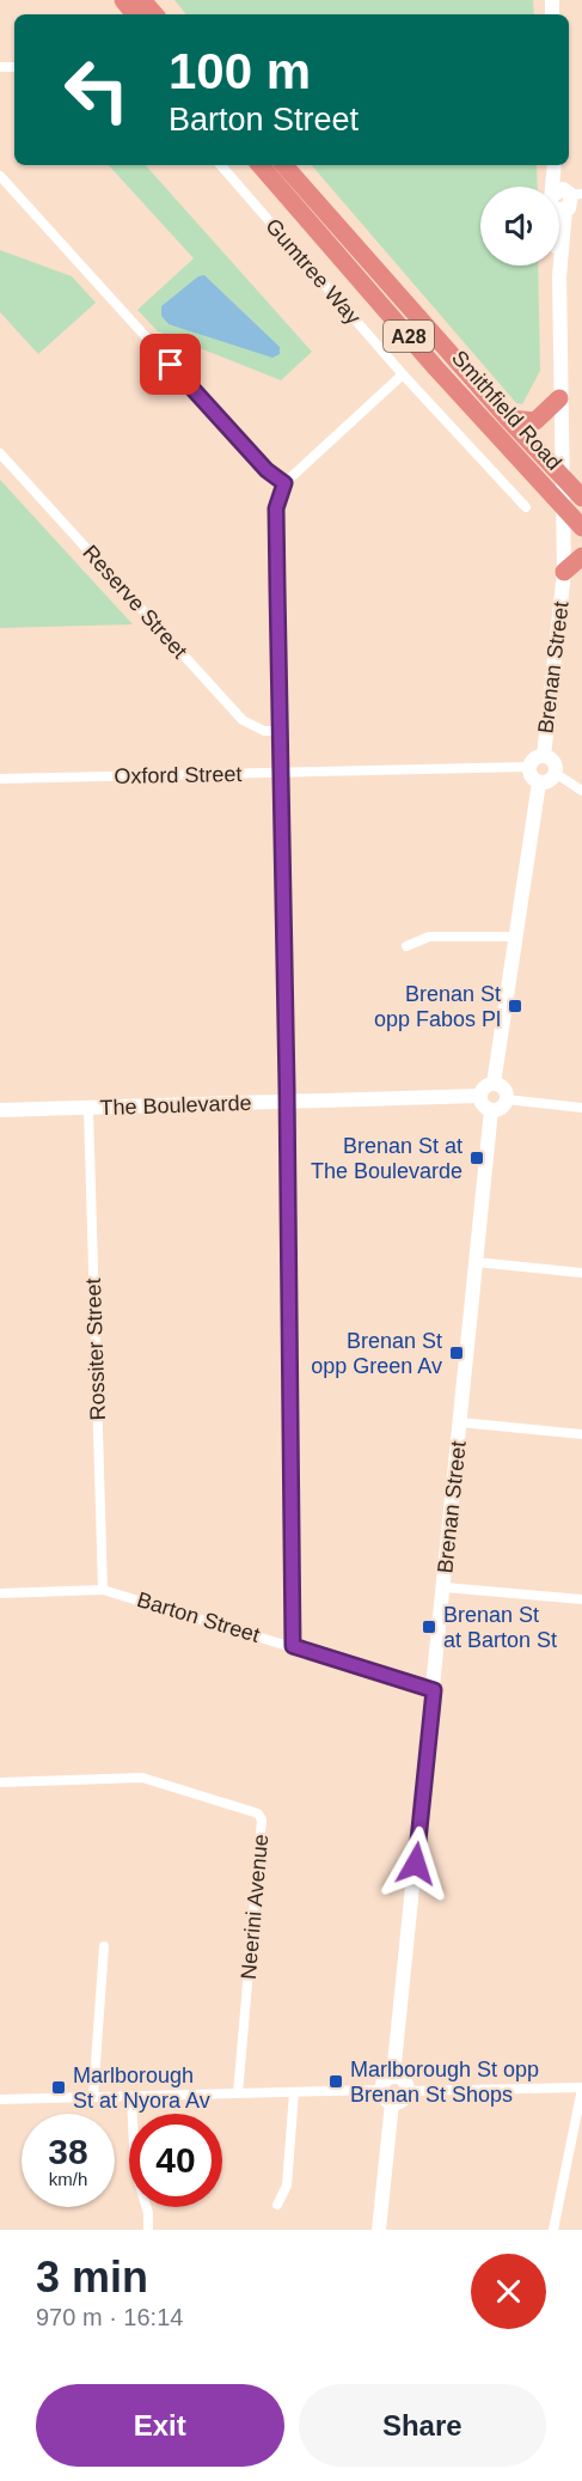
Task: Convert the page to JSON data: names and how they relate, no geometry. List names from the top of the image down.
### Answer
{
  "streets": {
    "highway": ["A28", "Smithfield Road"],
    "street": [
      "Gumtree Way",
      "Reserve Street",
      "Brenan Street",
      "Oxford Street",
      "The Boulevarde",
      "Rossiter Street",
      "Barton Street",
      "Neerini Avenue"
    ]
  },
  "crossings": [
    ["Smithfield Road", "Brenan Street"],
    ["Brenan Street", "Oxford Street"],
    ["Brenan Street", "The Boulevarde"],
    ["Brenan Street", "Barton Street"],
    ["The Boulevarde", "Rossiter Street"],
    ["Rossiter Street", "Barton Street"]
  ],
  "places": {
    "transit": [
      "Brenan St opp Fabos Pl",
      "Brenan St at The Boulevarde",
      "Brenan St opp Green Av",
      "Brenan St at Barton St",
      "Marlborough St opp Brenan St Shops",
      "Marlborough St at Nyora Av"
    ]
  },
  "page": {
    "turn": ["100 m", "Barton Street"],
    "speed": "38 km/h",
    "limit": "40",
    "heading": ["3 min", "970 m · 16:14"],
    "buttons": ["Exit", "Share"]
  }
}
